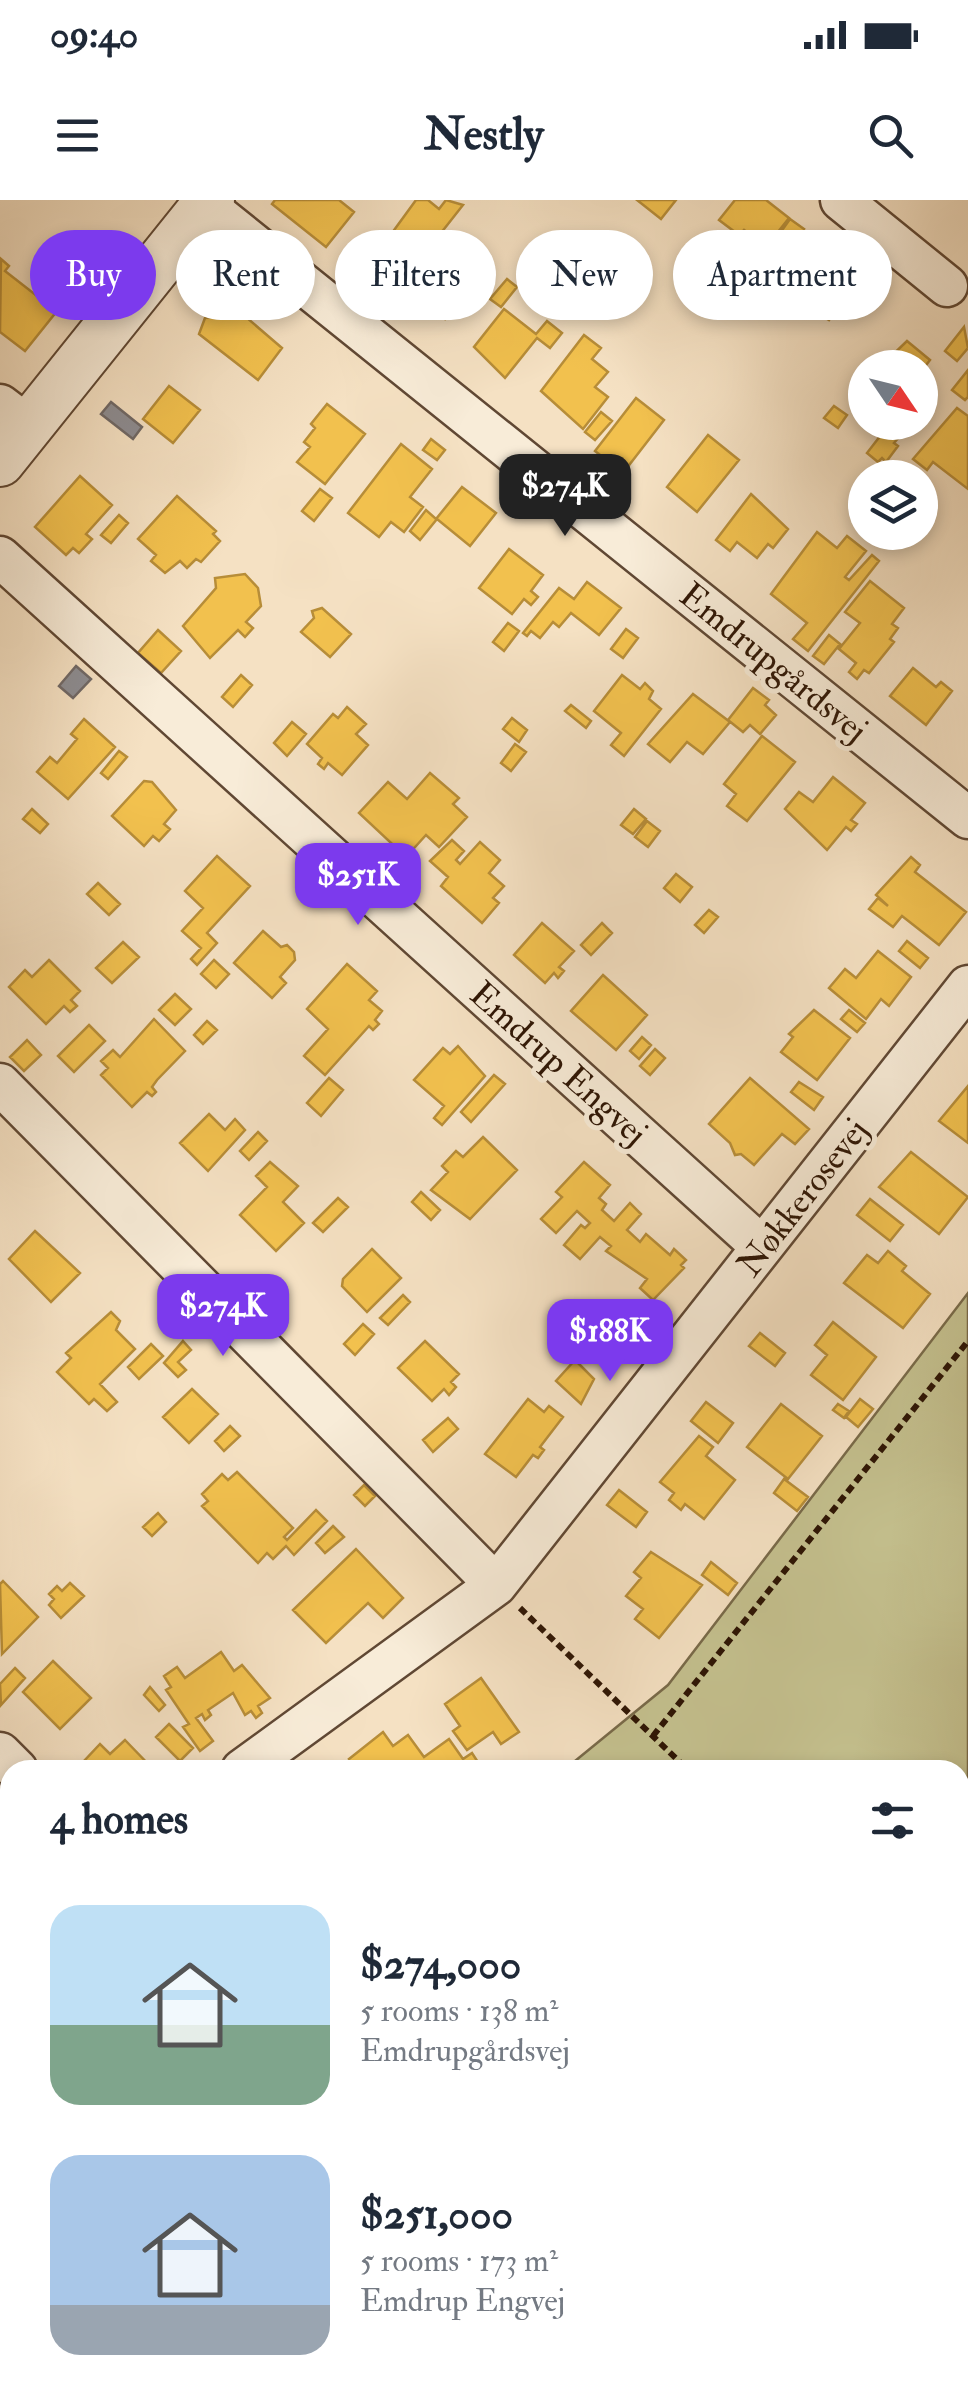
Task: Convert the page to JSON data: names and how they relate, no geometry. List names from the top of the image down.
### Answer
{
  "streets": {
    "street": ["Emdrupgårdsvej", "Emdrup Engvej", "Nøkkerosevej"]
  },
  "crossings": [
    ["Emdrup Engvej", "Nøkkerosevej"]
  ],
  "north": "bottom right",
  "page": {
    "status": "09:40",
    "header": "Nestly",
    "chip": [
      "Buy",
      "Rent",
      "Filters",
      "New",
      "Apartment"
    ],
    "price": [
      "$274K",
      "$251K",
      "$274K",
      "$188K"
    ],
    "heading": "4 homes",
    "list": [
      {
        "name": "$274,000",
        "note": "5 rooms · 138 m² · Emdrupgårdsvej"
      },
      {
        "name": "$251,000",
        "note": "5 rooms · 173 m² · Emdrup Engvej"
      }
    ]
  }
}
